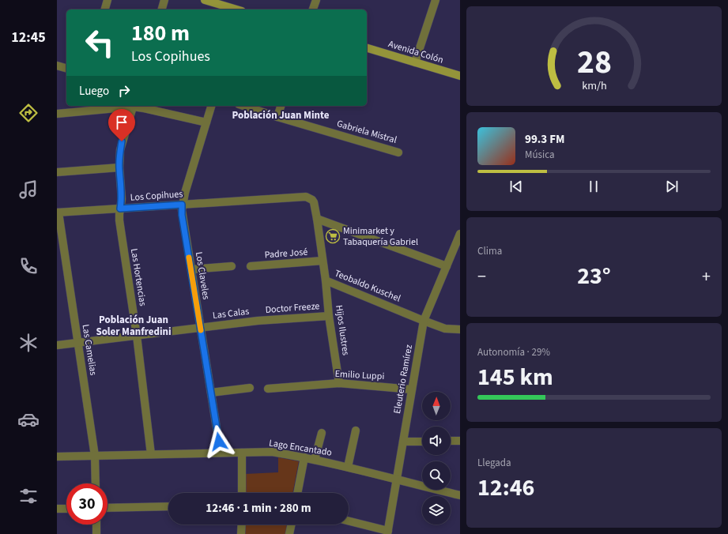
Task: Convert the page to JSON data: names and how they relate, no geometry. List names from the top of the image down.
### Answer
{
  "streets": {
    "main road": ["Avenida Colón"],
    "street": [
      "Gabriela Mistral",
      "Los Copihues",
      "Padre José",
      "Los Claveles",
      "Las Hortencias",
      "Teobaldo Kuschel",
      "Doctor Freeze",
      "Las Calas",
      "Hijos Ilustres",
      "Las Camelias",
      "Emilio Luppi",
      "Eleuterio Ramírez",
      "Lago Encantado"
    ]
  },
  "crossings": [
    ["Los Copihues", "Los Claveles"],
    ["Los Copihues", "Las Hortencias"],
    ["Los Copihues", "Teobaldo Kuschel"],
    ["Los Copihues", "Las Camelias"],
    ["Padre José", "Teobaldo Kuschel"],
    ["Los Claveles", "Las Calas"],
    ["Los Claveles", "Lago Encantado"],
    ["Las Hortencias", "Las Calas"],
    ["Las Hortencias", "Lago Encantado"],
    ["Teobaldo Kuschel", "Hijos Ilustres"],
    ["Teobaldo Kuschel", "Eleuterio Ramírez"],
    ["Doctor Freeze", "Las Calas"],
    ["Doctor Freeze", "Hijos Ilustres"],
    ["Las Calas", "Las Camelias"],
    ["Hijos Ilustres", "Emilio Luppi"],
    ["Las Camelias", "Lago Encantado"],
    ["Emilio Luppi", "Eleuterio Ramírez"],
    ["Eleuterio Ramírez", "Lago Encantado"]
  ],
  "districts": ["Población Juan Minte", "Población Juan Soler Manfredini"],
  "places": {
    "supermarket": ["Minimarket y Tabaquería Gabriel"]
  },
  "north": "top",
  "page": {
    "tabs": "12:45",
    "turn": ["180 m", "Los Copihues"],
    "then": "Luego",
    "song": ["99.3 FM", "Música"],
    "tile": [
      "Clima",
      ["Autonomía · 29%", "145 km"],
      ["Llegada", "12:46"]
    ],
    "heat": ["−", "23°", "+"],
    "limit": "30",
    "trip": "12:46 · 1 min · 280 m",
    "gauge": ["28", "km/h"]
  }
}
